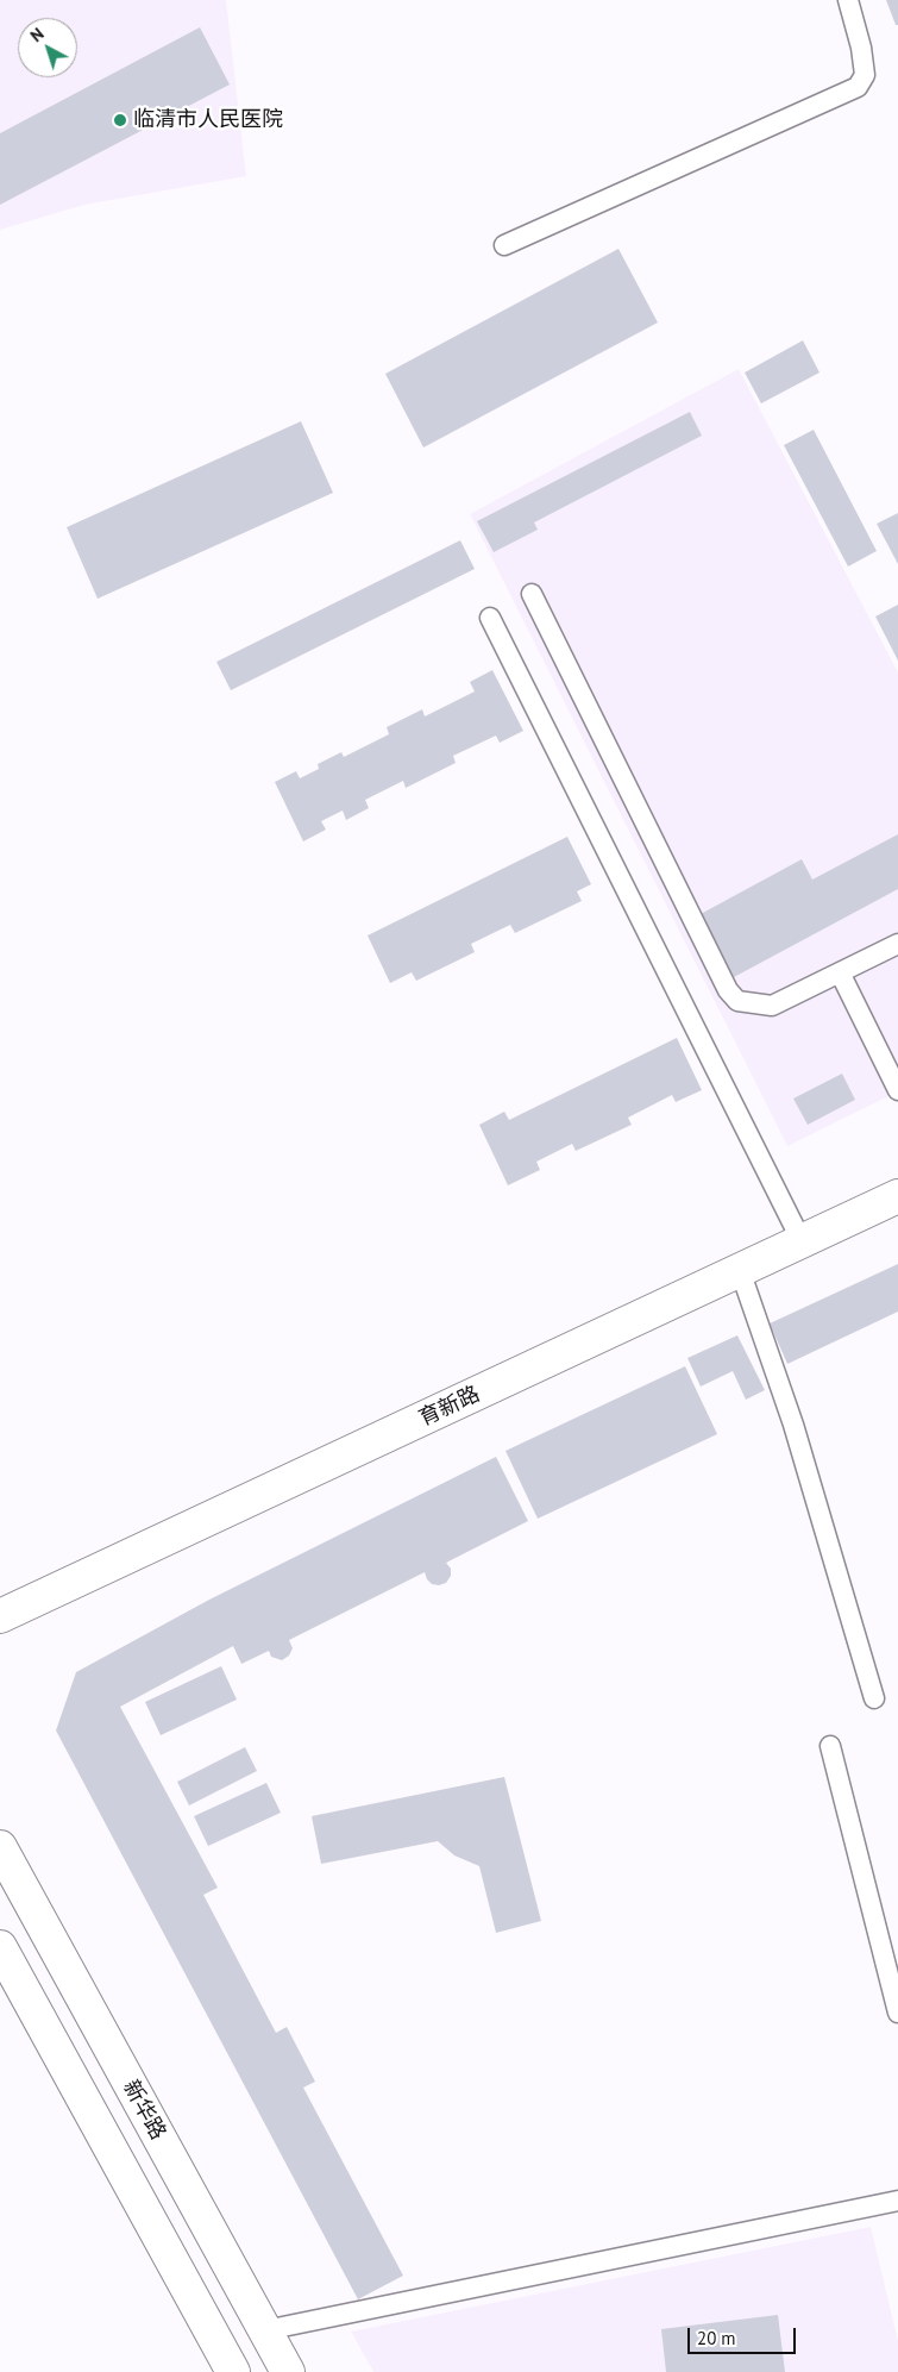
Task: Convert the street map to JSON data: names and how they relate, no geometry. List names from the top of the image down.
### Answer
{
  "streets": {
    "main road": ["育新路", "新华路"]
  },
  "places": ["临清市人民医院"],
  "scale_bar": "20 m",
  "north": "top left"
}
